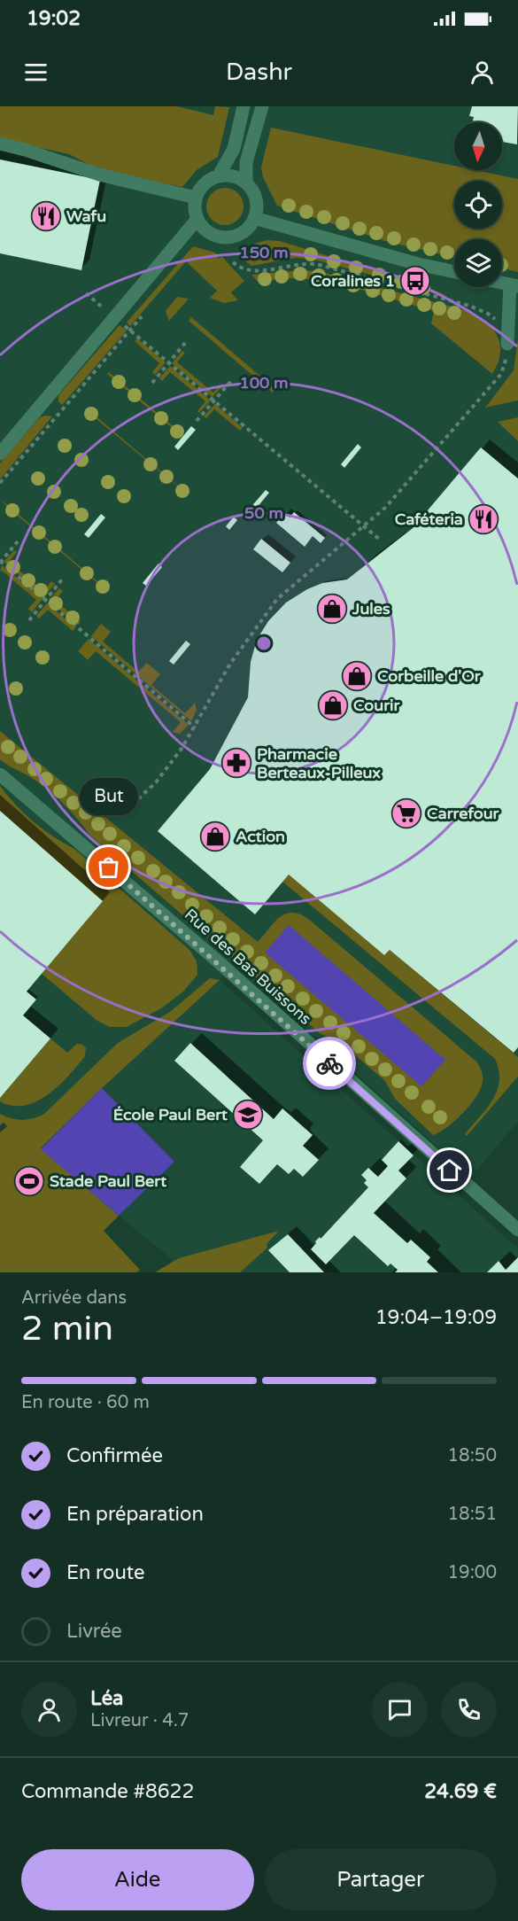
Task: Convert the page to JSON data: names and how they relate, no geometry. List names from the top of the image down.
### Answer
{
  "streets": {
    "street": ["Rue des Bas Buissons"]
  },
  "places": {
    "restaurant": ["Wafu", "Caféteria"],
    "bus stop": ["Coralines 1"],
    "shop": [
      "Jules",
      "Corbeille d'Or",
      "Courir",
      "Action"
    ],
    "pharmacy": ["Pharmacie Berteaux-Pilleux"],
    "supermarket": ["Carrefour"],
    "other": ["But"],
    "school or university": ["École Paul Bert"],
    "sports": ["Stade Paul Bert"]
  },
  "north": "bottom",
  "page": {
    "status": "19:02",
    "header": "Dashr",
    "bubble": "But",
    "heading": ["2 min", "Arrivée dans", "19:04–19:09"],
    "panel": [
      "Léa",
      "Livreur · 4.7",
      "Commande #8622",
      "24.69 €"
    ],
    "bar": "En route · 60 m",
    "list": [
      ["Confirmée", "18:50"],
      ["En préparation", "18:51"],
      ["En route", "19:00"],
      "Livrée"
    ],
    "buttons": ["Aide", "Partager"]
  },
  "rings": ["150 m", "100 m", "50 m"]
}
